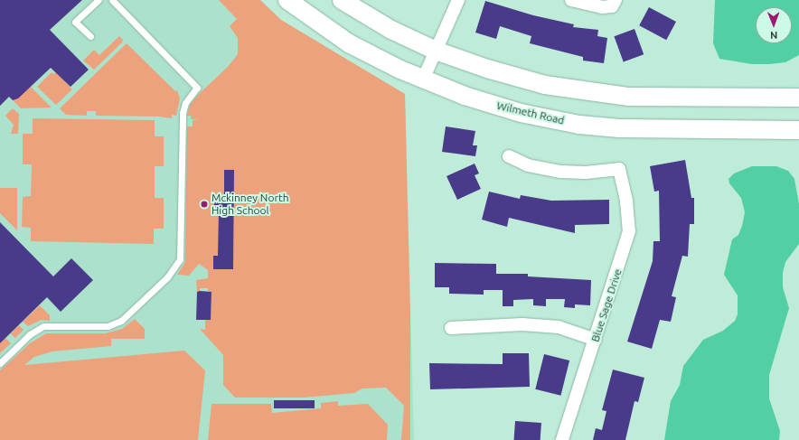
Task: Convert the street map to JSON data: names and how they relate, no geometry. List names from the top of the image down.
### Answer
{
  "streets": {
    "main road": ["Wilmeth Road"],
    "street": ["Blue Sage Drive"]
  },
  "places": ["Mckinney North High School"],
  "north": "bottom"
}
